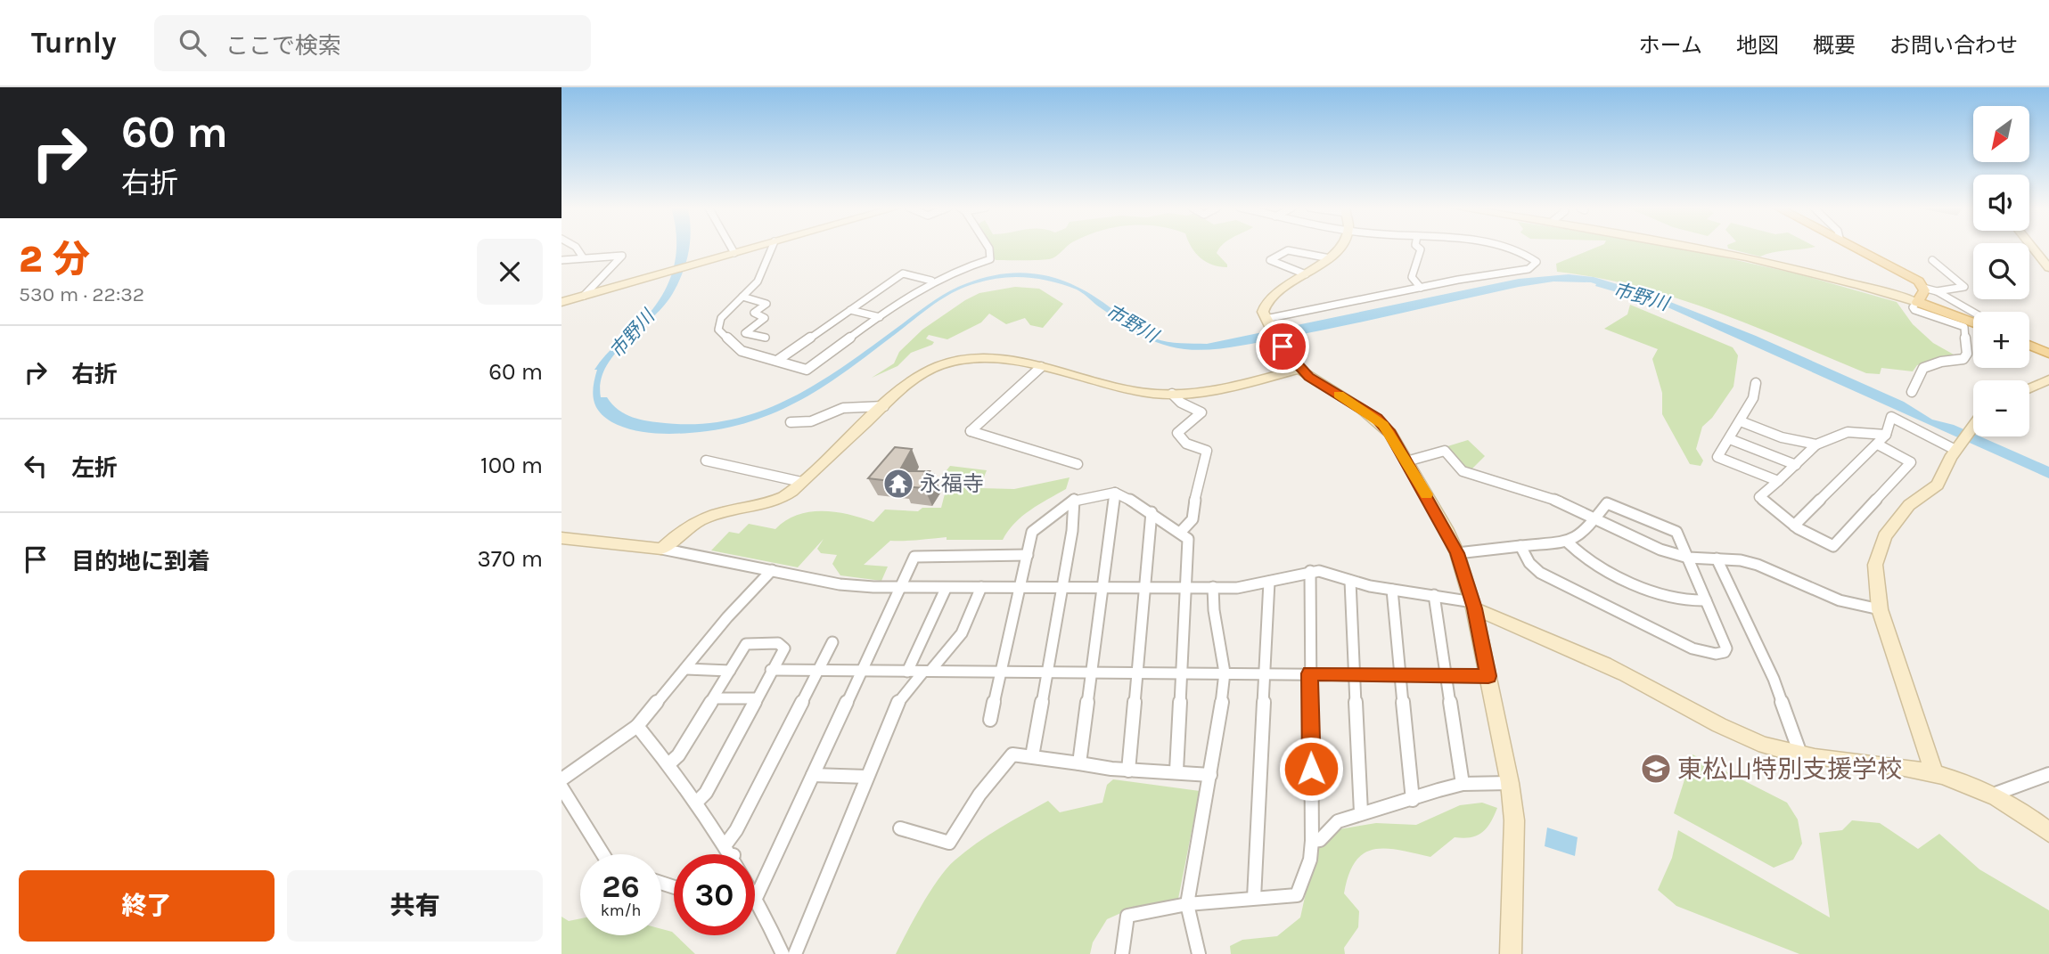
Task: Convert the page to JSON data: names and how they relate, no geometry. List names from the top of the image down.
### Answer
{
  "water": ["市野川"],
  "places": {
    "temple": ["永福寺"],
    "school or university": ["東松山特別支援学校"]
  },
  "north": "bottom left",
  "page": {
    "header": "Turnly",
    "search": "ここで検索",
    "nav": [
      "ホーム",
      "地図",
      "概要",
      "お問い合わせ"
    ],
    "turn": ["60 m", "右折"],
    "map_buttons": ["+", "−"],
    "heading": ["2 分", "530 m · 22:32"],
    "list": [
      {
        "name": "右折",
        "value": "60 m"
      },
      {
        "name": "左折",
        "value": "100 m"
      },
      {
        "name": "目的地に到着",
        "value": "370 m"
      }
    ],
    "speed": "26 km/h",
    "limit": "30",
    "buttons": ["終了", "共有"]
  }
}
